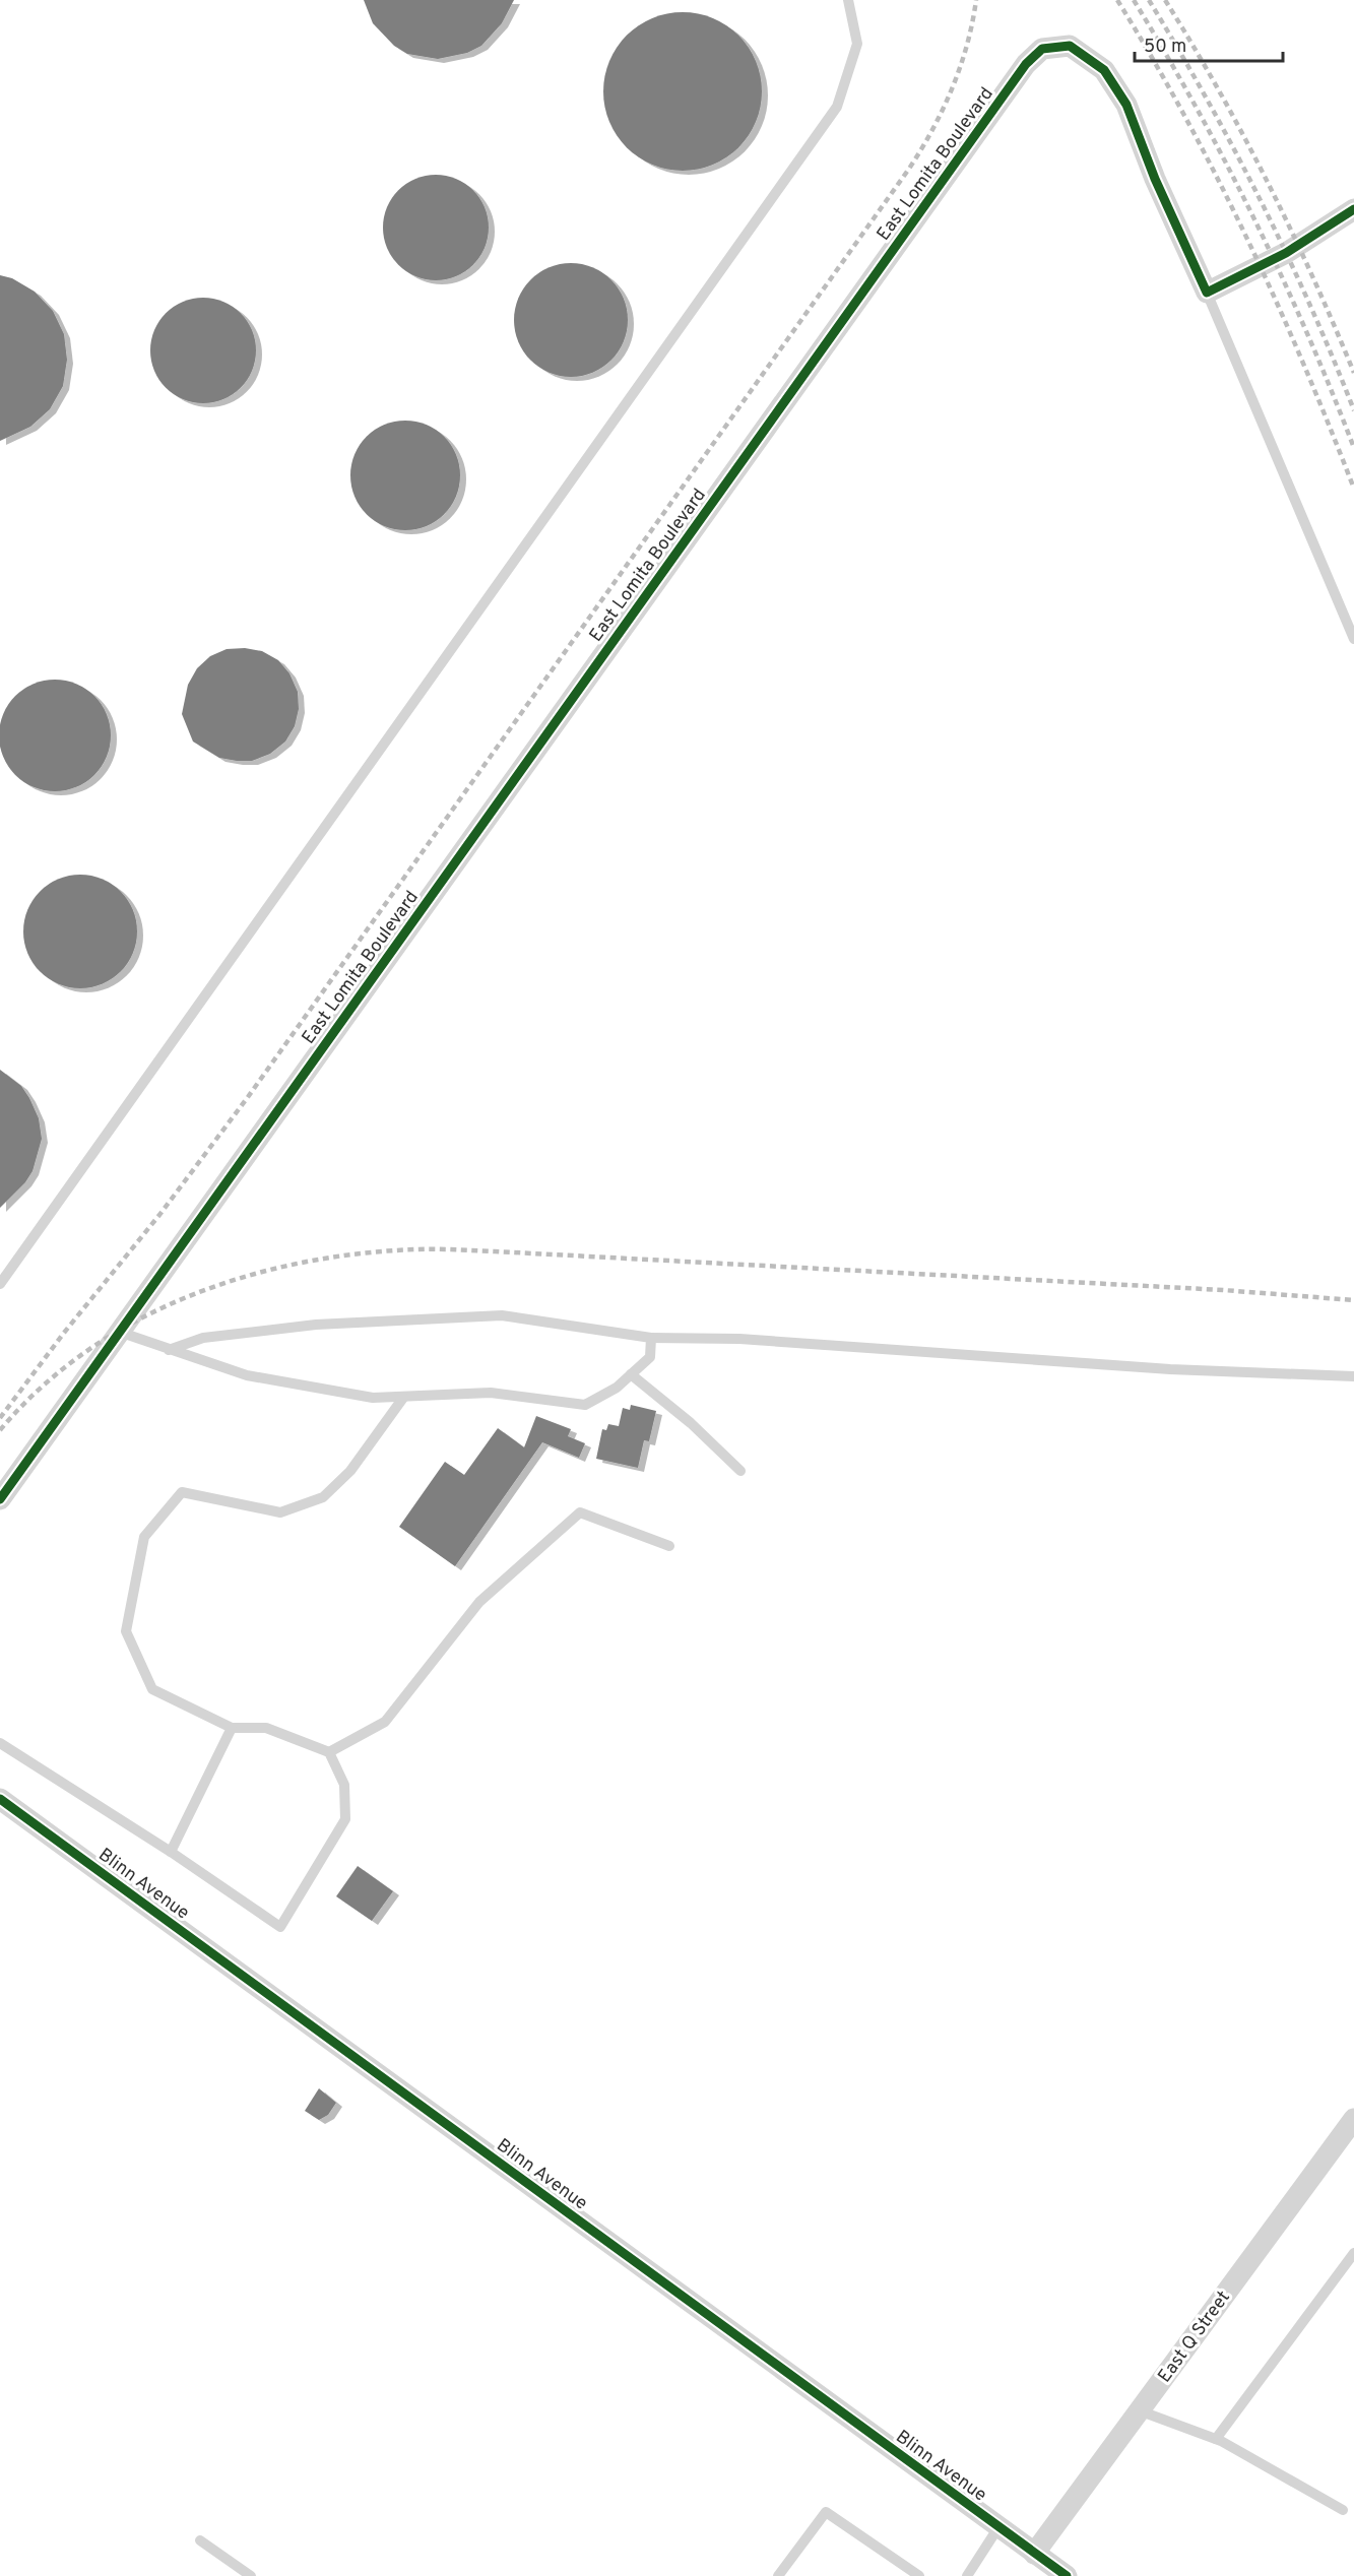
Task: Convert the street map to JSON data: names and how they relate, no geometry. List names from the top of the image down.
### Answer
{
  "streets": {
    "street": ["East Lomita Boulevard", "Blinn Avenue", "East Q Street"]
  },
  "crossings": [
    ["Blinn Avenue", "East Q Street"]
  ],
  "scale_bar": "50 m"
}
